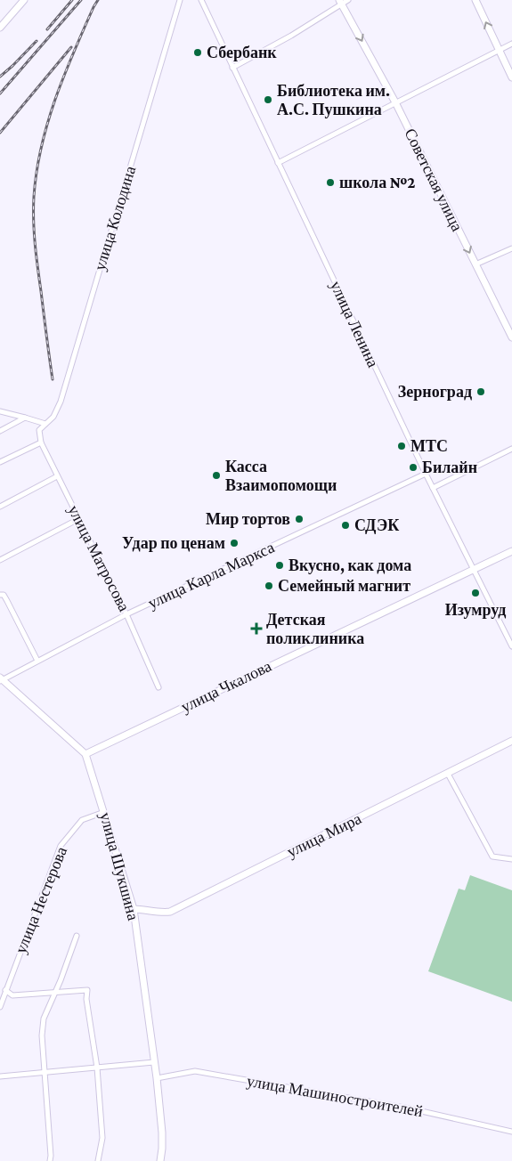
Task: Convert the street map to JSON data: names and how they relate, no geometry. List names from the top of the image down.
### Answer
{
  "streets": {
    "street": [
      "Советская улица",
      "улица Колодина",
      "улица Ленина",
      "улица Матросова",
      "улица Карла Маркса",
      "улица Чкалова",
      "улица Мира",
      "улица Шукшина",
      "улица Нестерова",
      "улица Машиностроителей"
    ]
  },
  "crossings": [
    ["улица Колодина", "улица Матросова"],
    ["улица Ленина", "улица Карла Маркса"],
    ["улица Ленина", "улица Чкалова"],
    ["улица Матросова", "улица Карла Маркса"],
    ["улица Чкалова", "улица Шукшина"],
    ["улица Мира", "улица Шукшина"],
    ["улица Шукшина", "улица Нестерова"],
    ["улица Шукшина", "улица Машиностроителей"]
  ],
  "one_way": ["Советская улица"],
  "places": {
    "other": [
      "Сбербанк",
      "Библиотека им. А.С. Пушкина",
      "школа №2",
      "Зерноград",
      "МТС",
      "Билайн",
      "Касса Взаимопомощи",
      "Мир тортов",
      "СДЭК",
      "Удар по ценам",
      "Вкусно, как дома",
      "Семейный магнит",
      "Изумруд"
    ],
    "health": ["Детская поликлиника"]
  }
}
